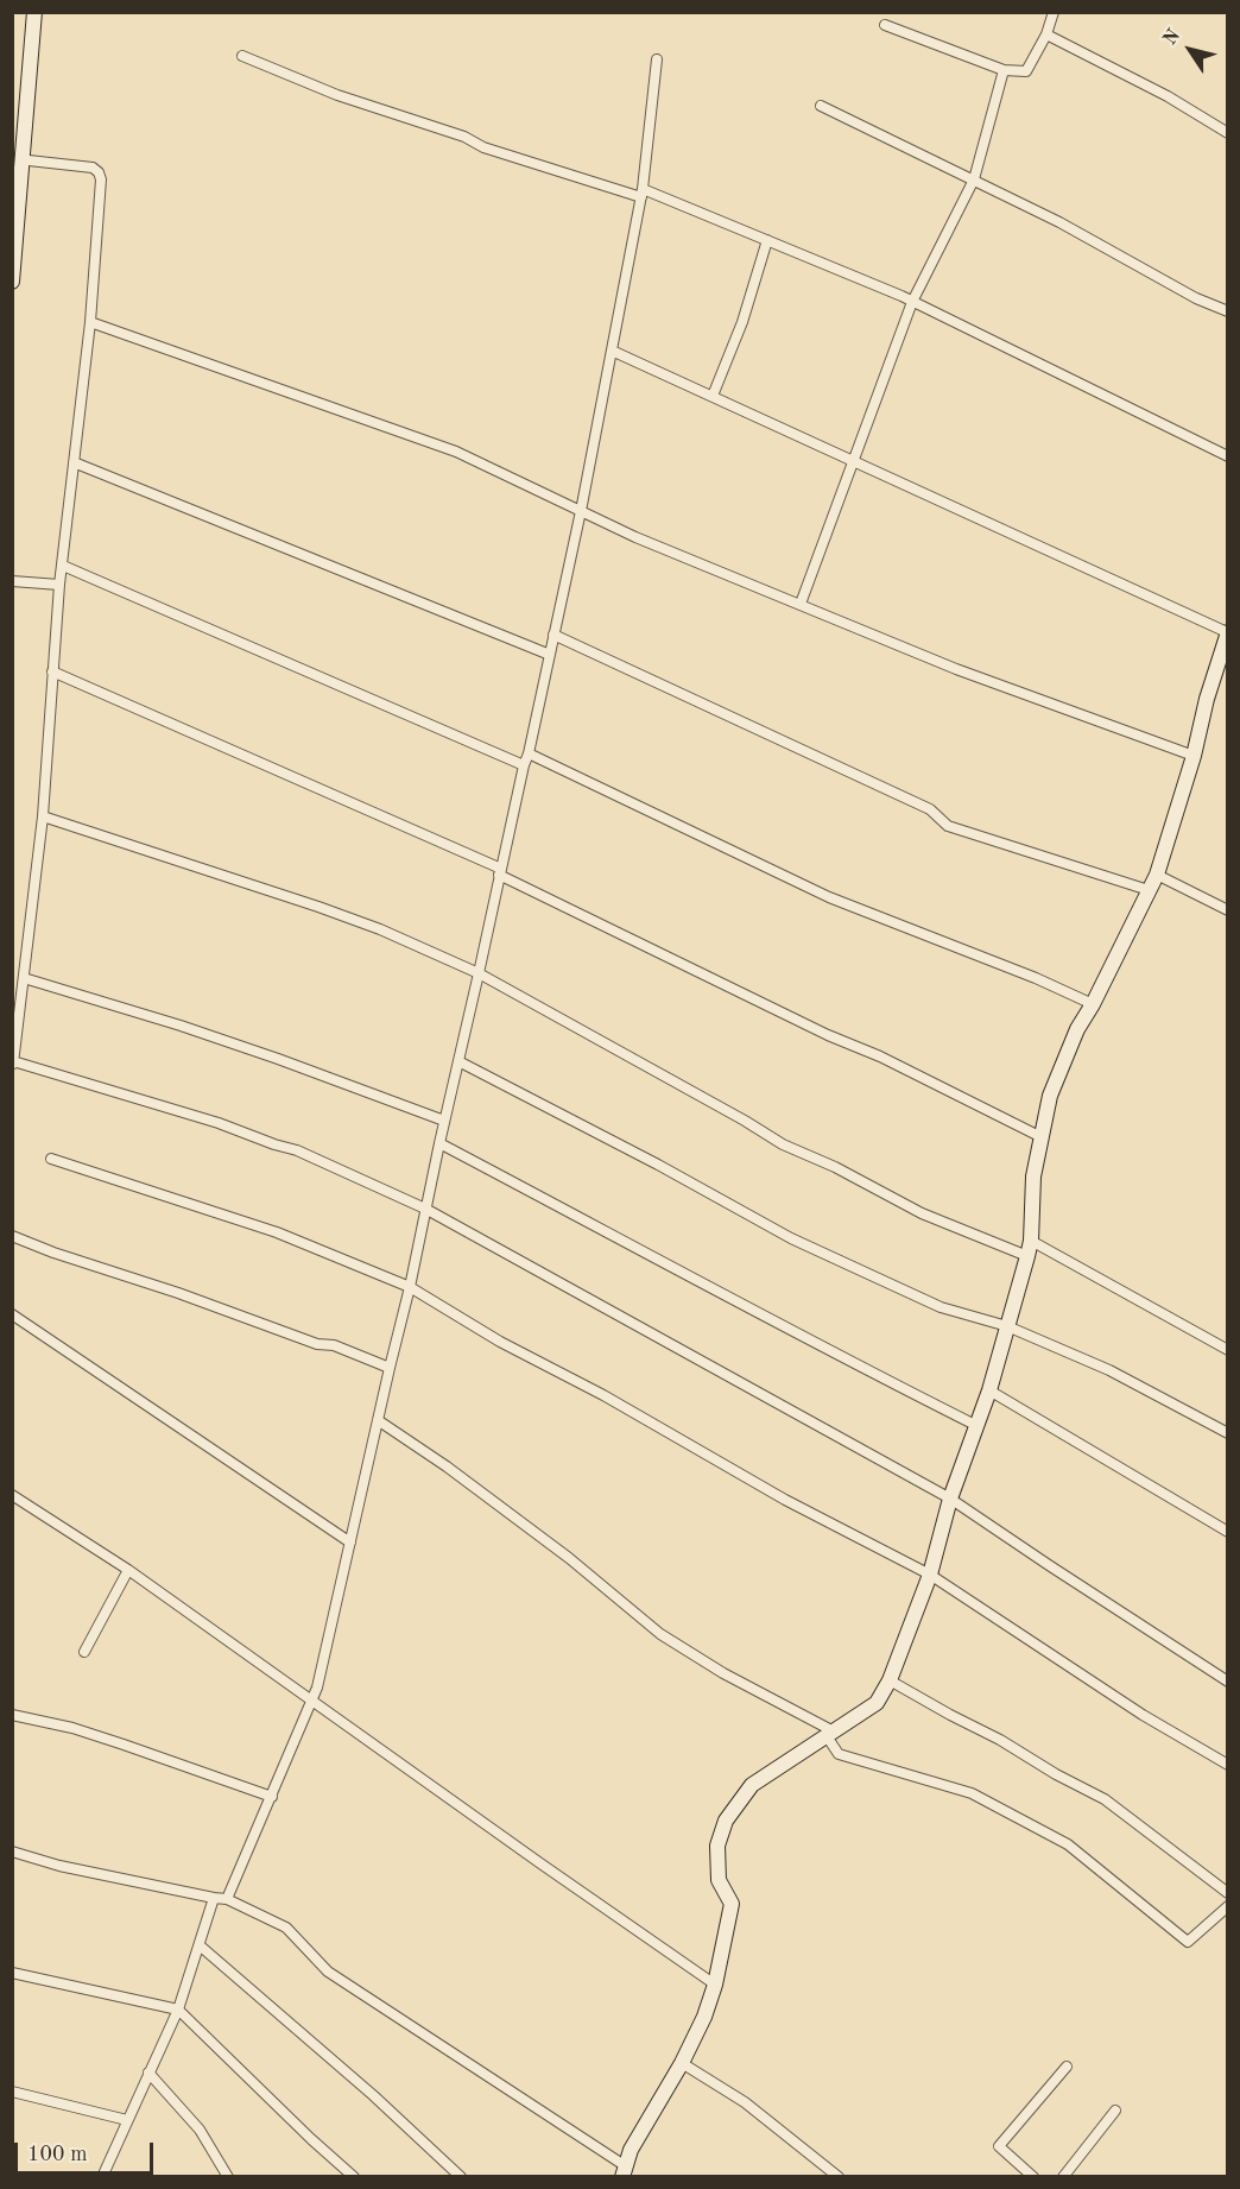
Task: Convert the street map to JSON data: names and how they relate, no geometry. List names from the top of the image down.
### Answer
{
  "scale_bar": "100 m",
  "north": "top left"
}
